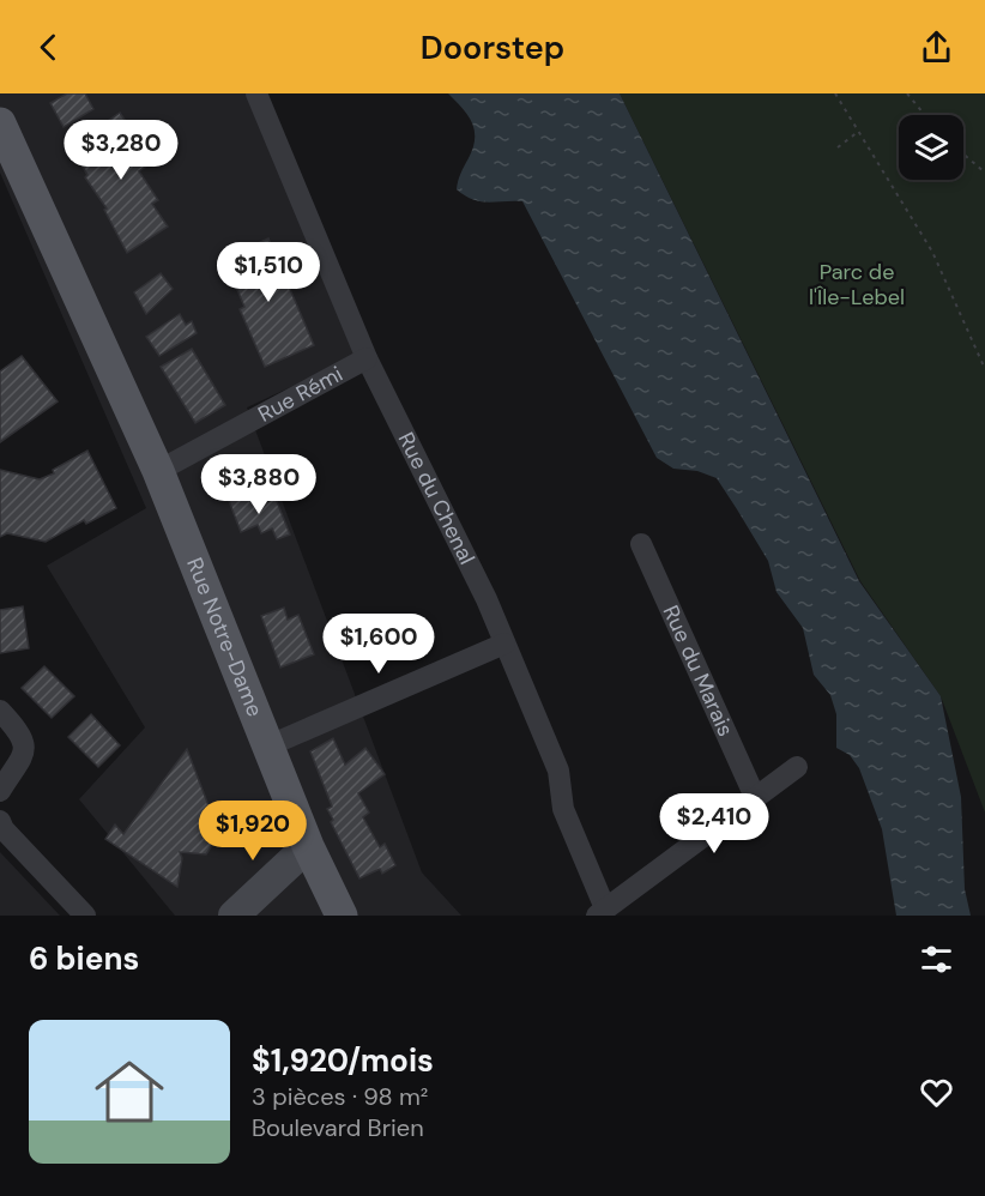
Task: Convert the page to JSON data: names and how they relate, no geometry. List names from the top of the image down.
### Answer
{
  "streets": {
    "main road": ["Rue Notre-Dame"],
    "street": ["Rue Rémi", "Rue du Chenal", "Rue du Marais"]
  },
  "crossings": [
    ["Rue Rémi", "Rue du Chenal"],
    ["Rue Rémi", "Rue Notre-Dame"]
  ],
  "parks": ["Parc de l'Île-Lebel"],
  "page": {
    "header": "Doorstep",
    "price": [
      "$3,280",
      "$1,510",
      "$3,880",
      "$1,600",
      "$2,410",
      "$1,920"
    ],
    "heading": "6 biens",
    "list": [
      {
        "name": "$1,920/mois",
        "note": "3 pièces · 98 m² · Boulevard Brien"
      }
    ]
  }
}
